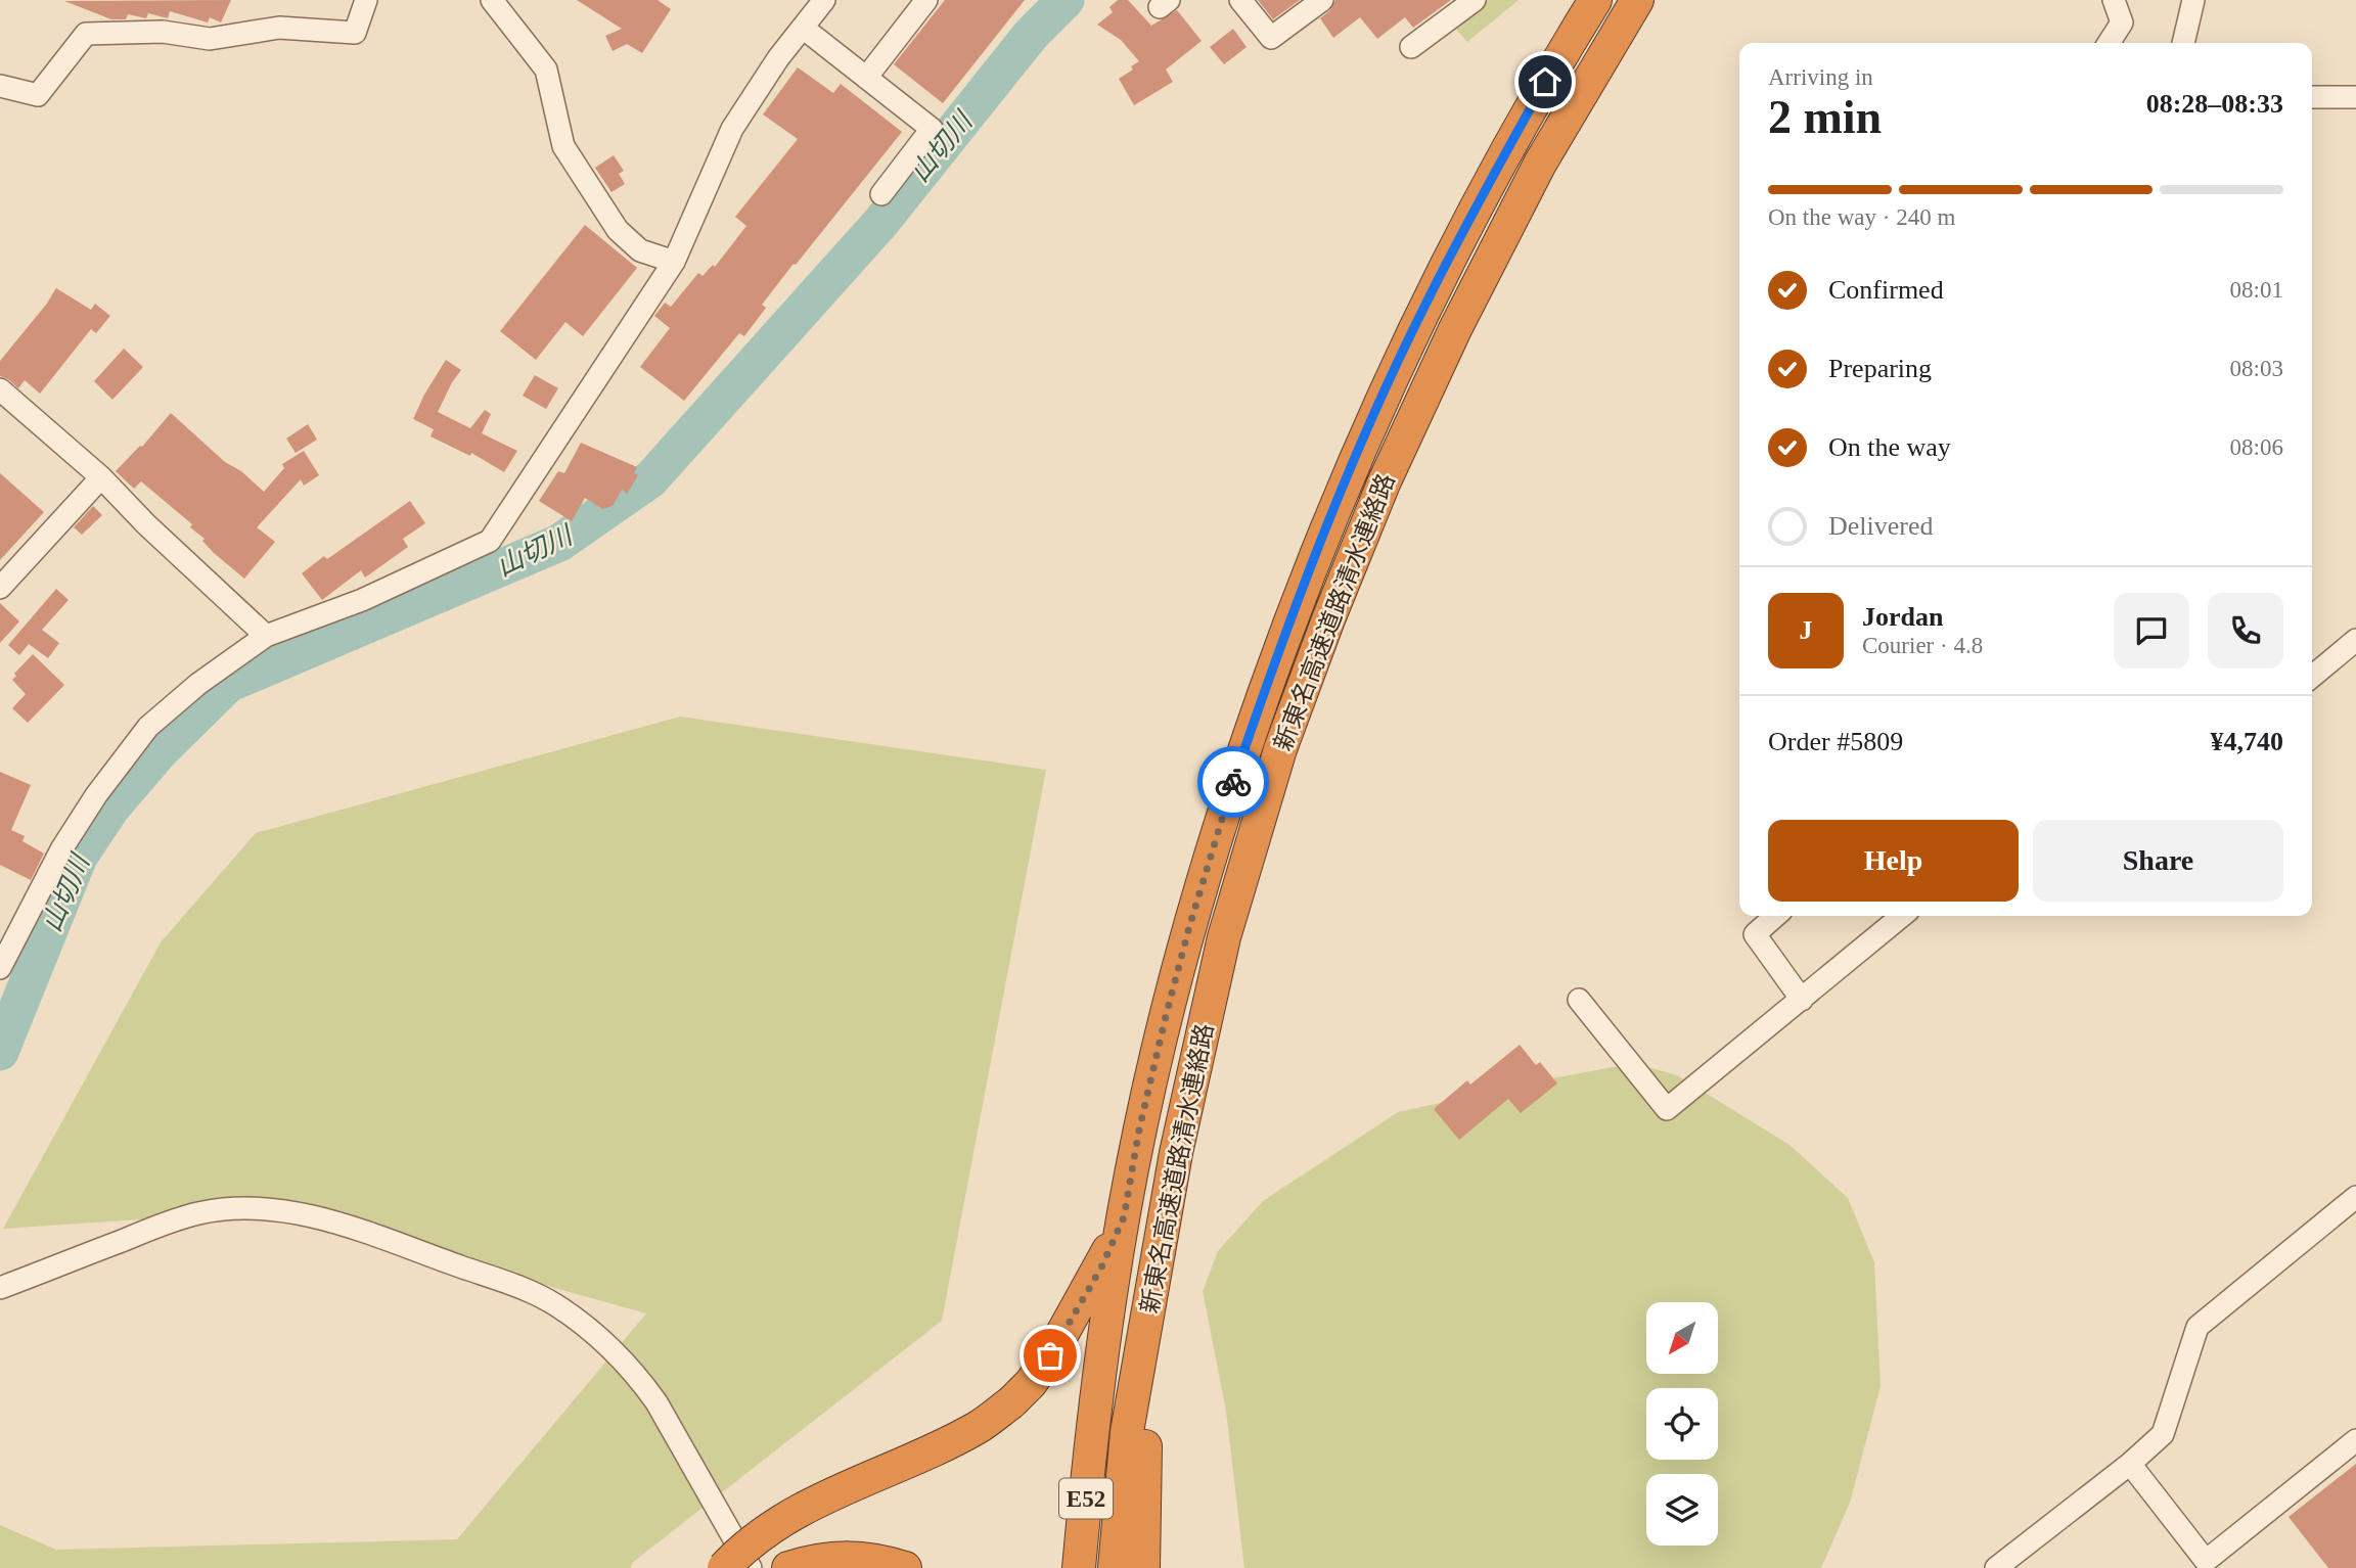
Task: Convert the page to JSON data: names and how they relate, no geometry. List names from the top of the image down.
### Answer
{
  "streets": {
    "highway": ["新東名高速道路清水連絡路", "E52"]
  },
  "crossings": [
    ["新東名高速道路清水連絡路", "E52"]
  ],
  "water": ["山切川"],
  "north": "bottom left",
  "page": {
    "heading": ["2 min", "Arriving in", "08:28–08:33"],
    "panel": [
      "Jordan",
      "Courier · 4.8",
      "Order #5809",
      "¥4,740"
    ],
    "bar": "On the way · 240 m",
    "list": [
      ["Confirmed", "08:01"],
      ["Preparing", "08:03"],
      ["On the way", "08:06"],
      "Delivered"
    ],
    "round": "J",
    "buttons": ["Help", "Share"]
  }
}
